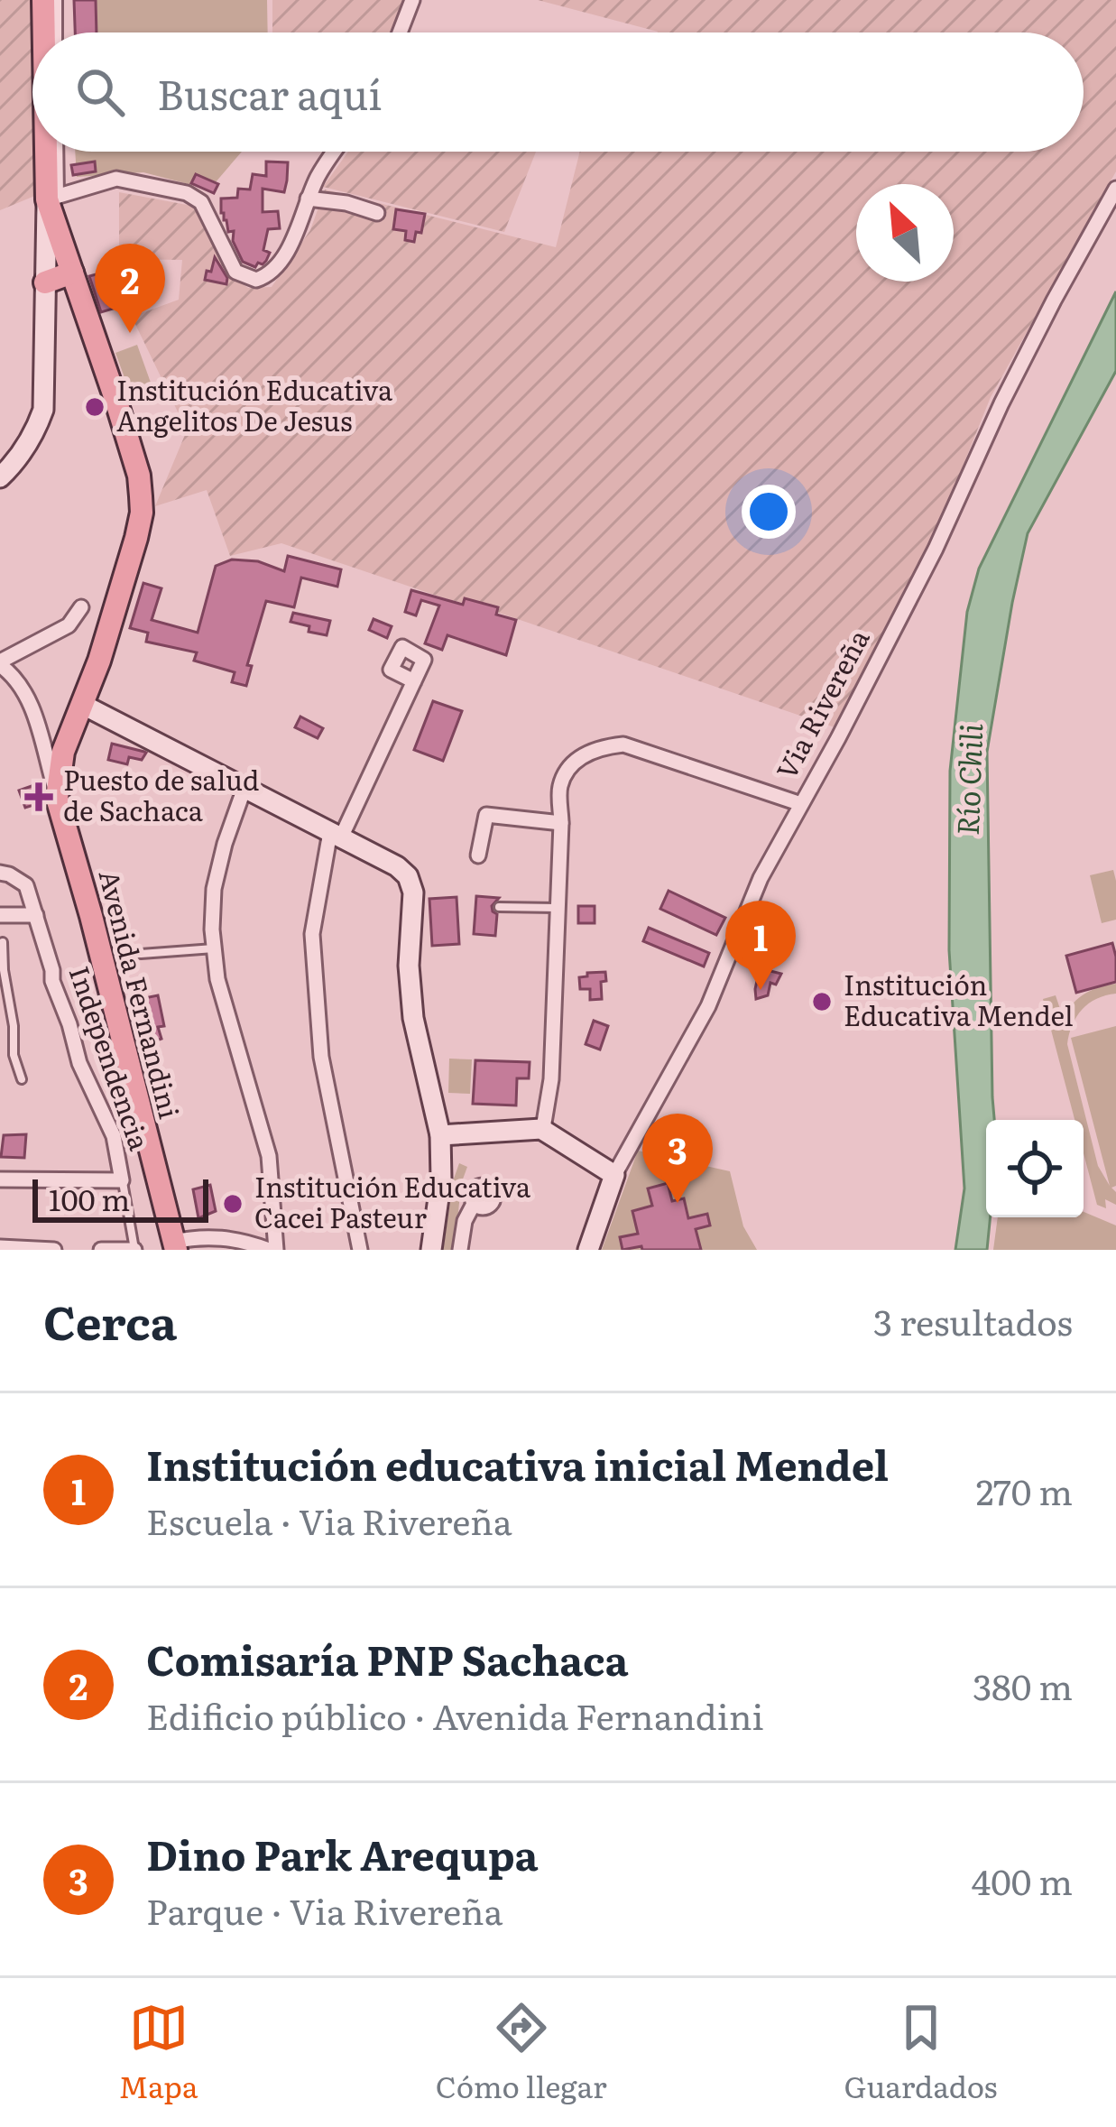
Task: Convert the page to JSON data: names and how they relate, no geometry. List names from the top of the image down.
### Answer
{
  "streets": {
    "main road": ["Avenida Fernandini"],
    "street": ["Via Rivereña", "Independencia"]
  },
  "water": ["Río Chili"],
  "places": {
    "other": ["Institución Educativa Angelitos De Jesus", "Institución Educativa Mendel", "Institución Educativa Cacei Pasteur"],
    "health": ["Puesto de salud de Sachaca"]
  },
  "scale_bar": "100 m",
  "north": "top left",
  "page": {
    "search": "Buscar aquí",
    "pins": ["2", "1", "3"],
    "scale": "100 m",
    "heading": ["Cerca", "3 resultados"],
    "list": [
      {
        "mark": "1",
        "name": "Institución educativa inicial Mendel",
        "note": "Escuela · Via Rivereña",
        "value": "270 m"
      },
      {
        "mark": "2",
        "name": "Comisaría PNP Sachaca",
        "note": "Edificio público · Avenida Fernandini",
        "value": "380 m"
      },
      {
        "mark": "3",
        "name": "Dino Park Arequpa",
        "note": "Parque · Via Rivereña",
        "value": "400 m"
      }
    ],
    "nav": ["Mapa", "Cómo llegar", "Guardados"]
  }
}
